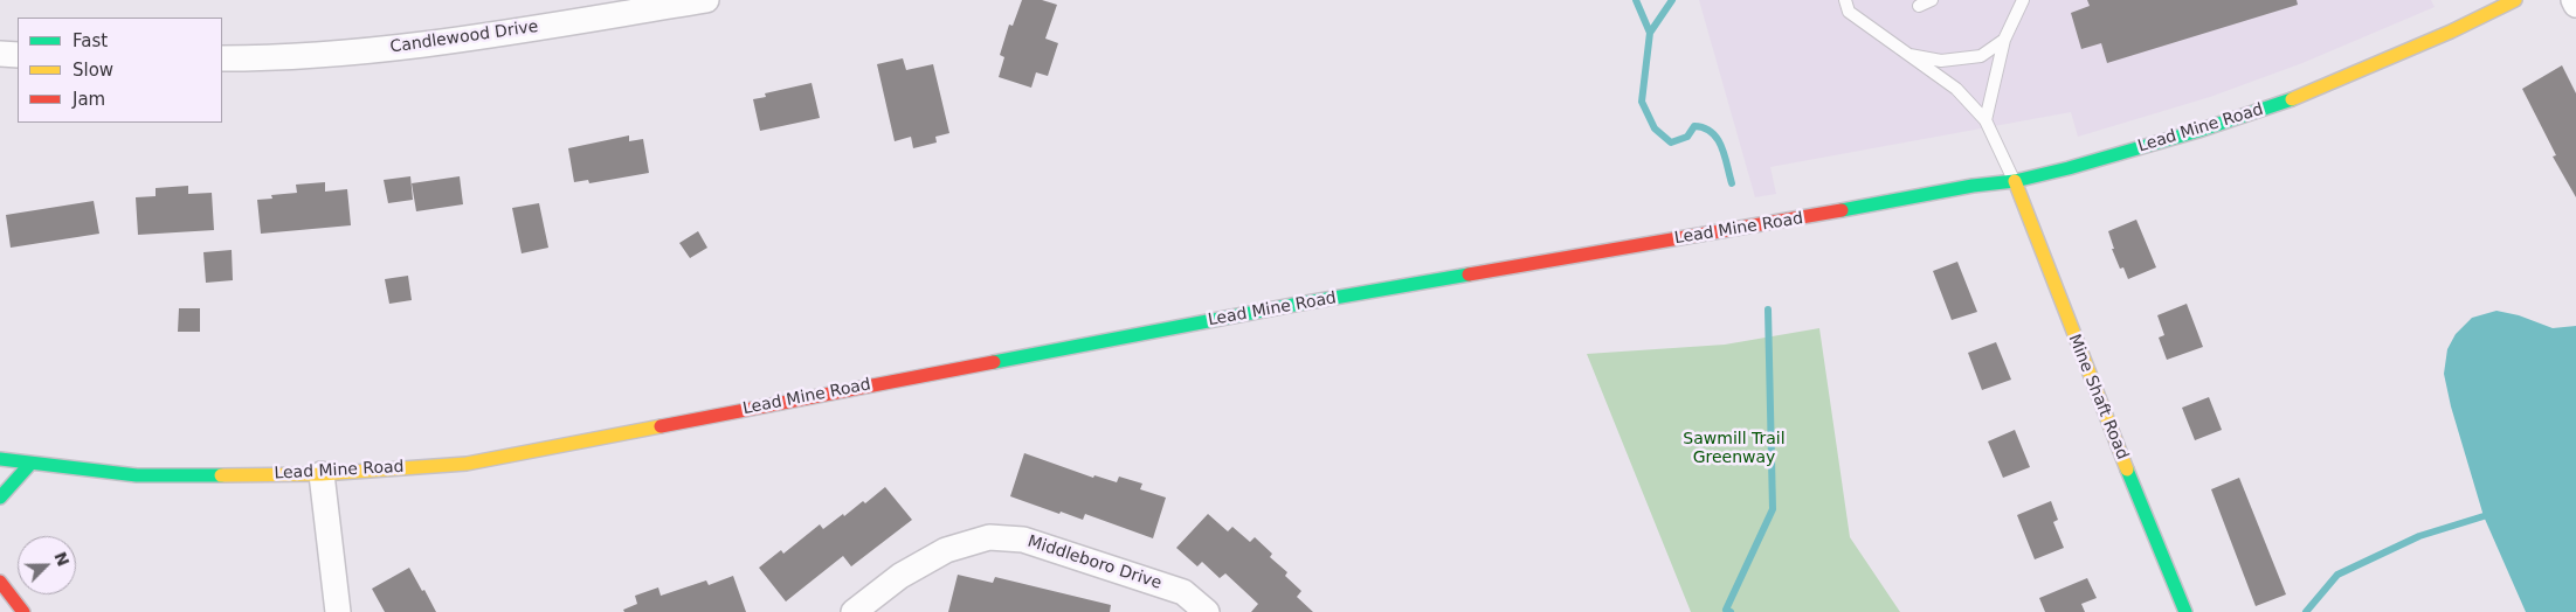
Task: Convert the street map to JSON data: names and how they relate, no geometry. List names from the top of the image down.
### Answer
{
  "streets": {
    "main road": ["Lead Mine Road", "Mine Shaft Road"],
    "street": ["Candlewood Drive", "Middleboro Drive"]
  },
  "crossings": [
    ["Lead Mine Road", "Mine Shaft Road"]
  ],
  "parks": ["Sawmill Trail Greenway"],
  "legend": ["Fast", "Slow", "Jam"],
  "north": "top right"
}
